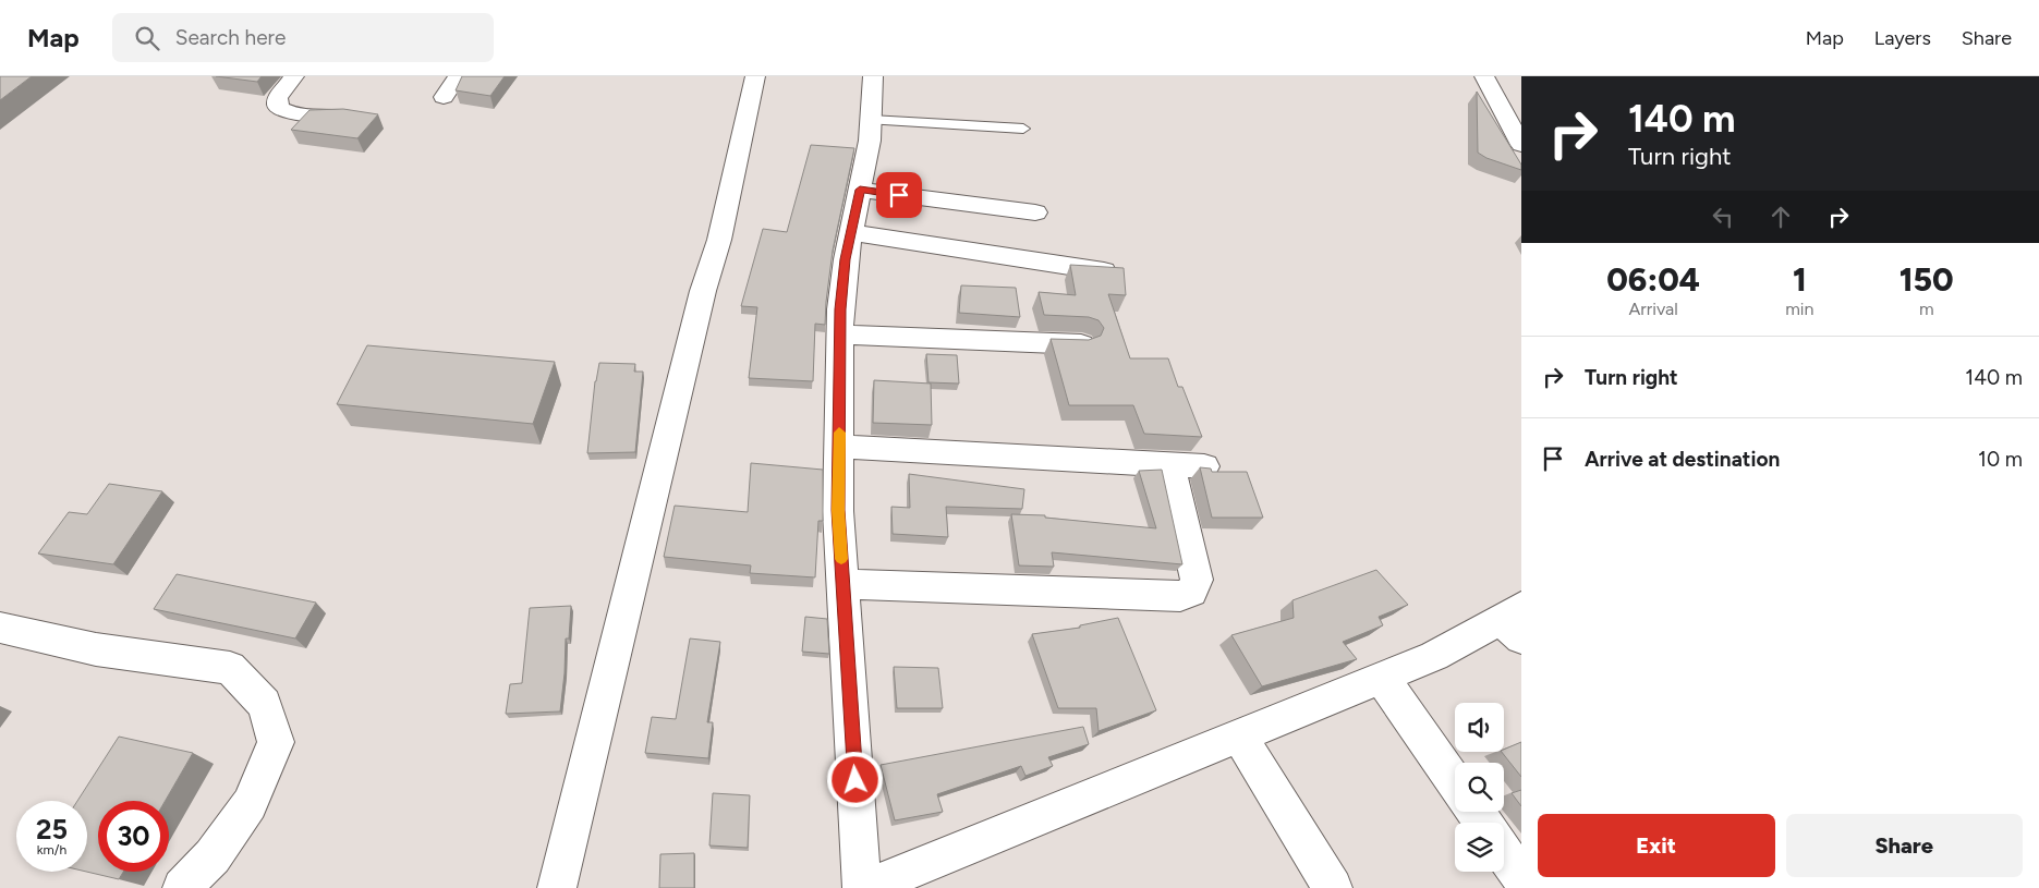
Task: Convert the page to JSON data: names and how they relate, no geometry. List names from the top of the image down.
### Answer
{
  "page": {
    "header": "Map",
    "search": "Search here",
    "nav": ["Map", "Layers", "Share"],
    "turn": ["140 m", "Turn right"],
    "eta": [
      "06:04",
      "Arrival",
      "1",
      "min",
      "150",
      "m"
    ],
    "list": [
      {
        "name": "Turn right",
        "value": "140 m"
      },
      {
        "name": "Arrive at destination",
        "value": "10 m"
      }
    ],
    "speed": "25 km/h",
    "limit": "30",
    "buttons": ["Exit", "Share"]
  }
}
